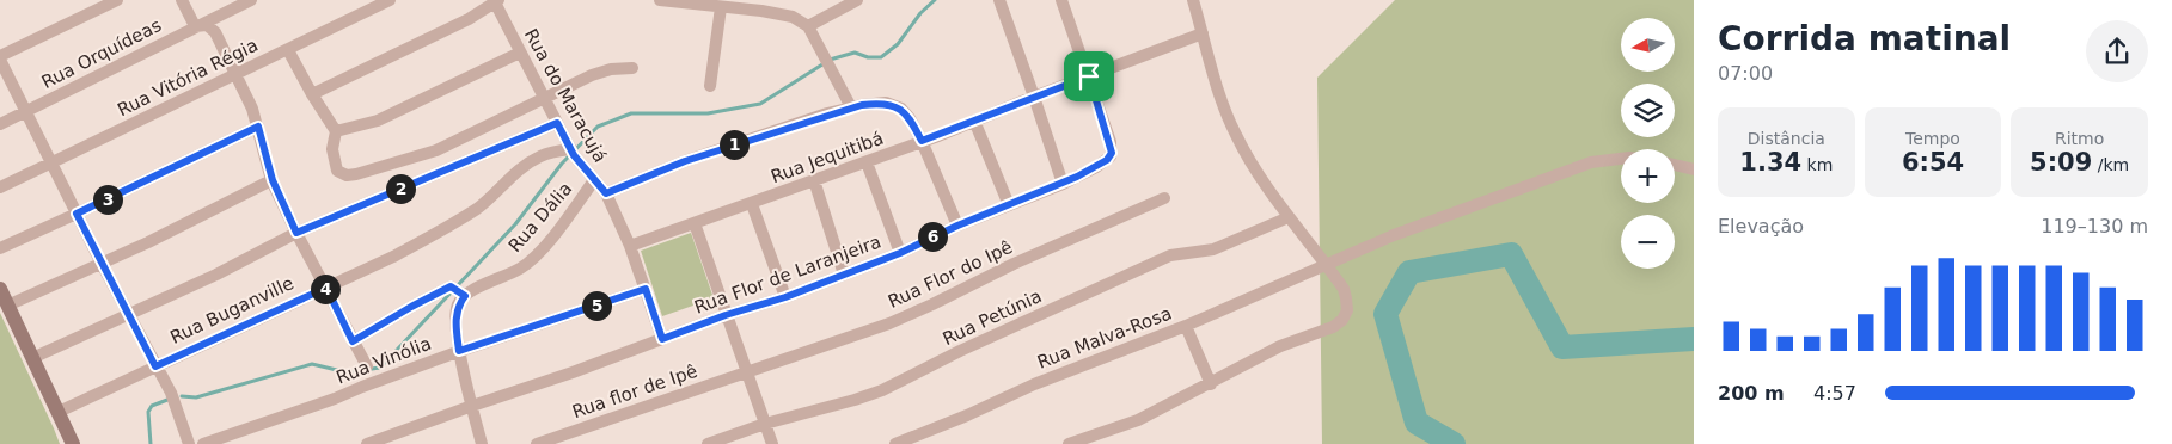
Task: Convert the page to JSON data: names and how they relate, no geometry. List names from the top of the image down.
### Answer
{
  "streets": {
    "street": [
      "Rua Orquídeas",
      "Rua Vitória Régia",
      "Rua do Maracujá",
      "Rua Jequitibá",
      "Rua Dália",
      "Rua Flor de Laranjeira",
      "Rua Flor do Ipê",
      "Rua Buganville",
      "Rua Petúnia",
      "Rua Malva-Rosa",
      "Rua Vinólia",
      "Rua flor de Ipê"
    ]
  },
  "crossings": [
    ["Rua do Maracujá", "Rua Jequitibá"],
    ["Rua do Maracujá", "Rua Dália"],
    ["Rua do Maracujá", "Rua Flor de Laranjeira"],
    ["Rua do Maracujá", "Rua Buganville"],
    ["Rua do Maracujá", "Rua Vinólia"],
    ["Rua Jequitibá", "Rua Flor de Laranjeira"],
    ["Rua Flor do Ipê", "Rua flor de Ipê"]
  ],
  "north": "left",
  "page": {
    "heading": ["Corrida matinal", "07:00"],
    "map_buttons": ["+", "−"],
    "stats": [
      ["Distância", "1.34 km"],
      ["Tempo", "6:54"],
      ["Ritmo", "5:09 /km"]
    ],
    "pins": [
      "1",
      "2",
      "3",
      "6",
      "4",
      "5"
    ],
    "chart": ["Elevação", "119–130 m"],
    "list": [
      {
        "name": "200 m",
        "note": "4:57"
      }
    ]
  }
}
